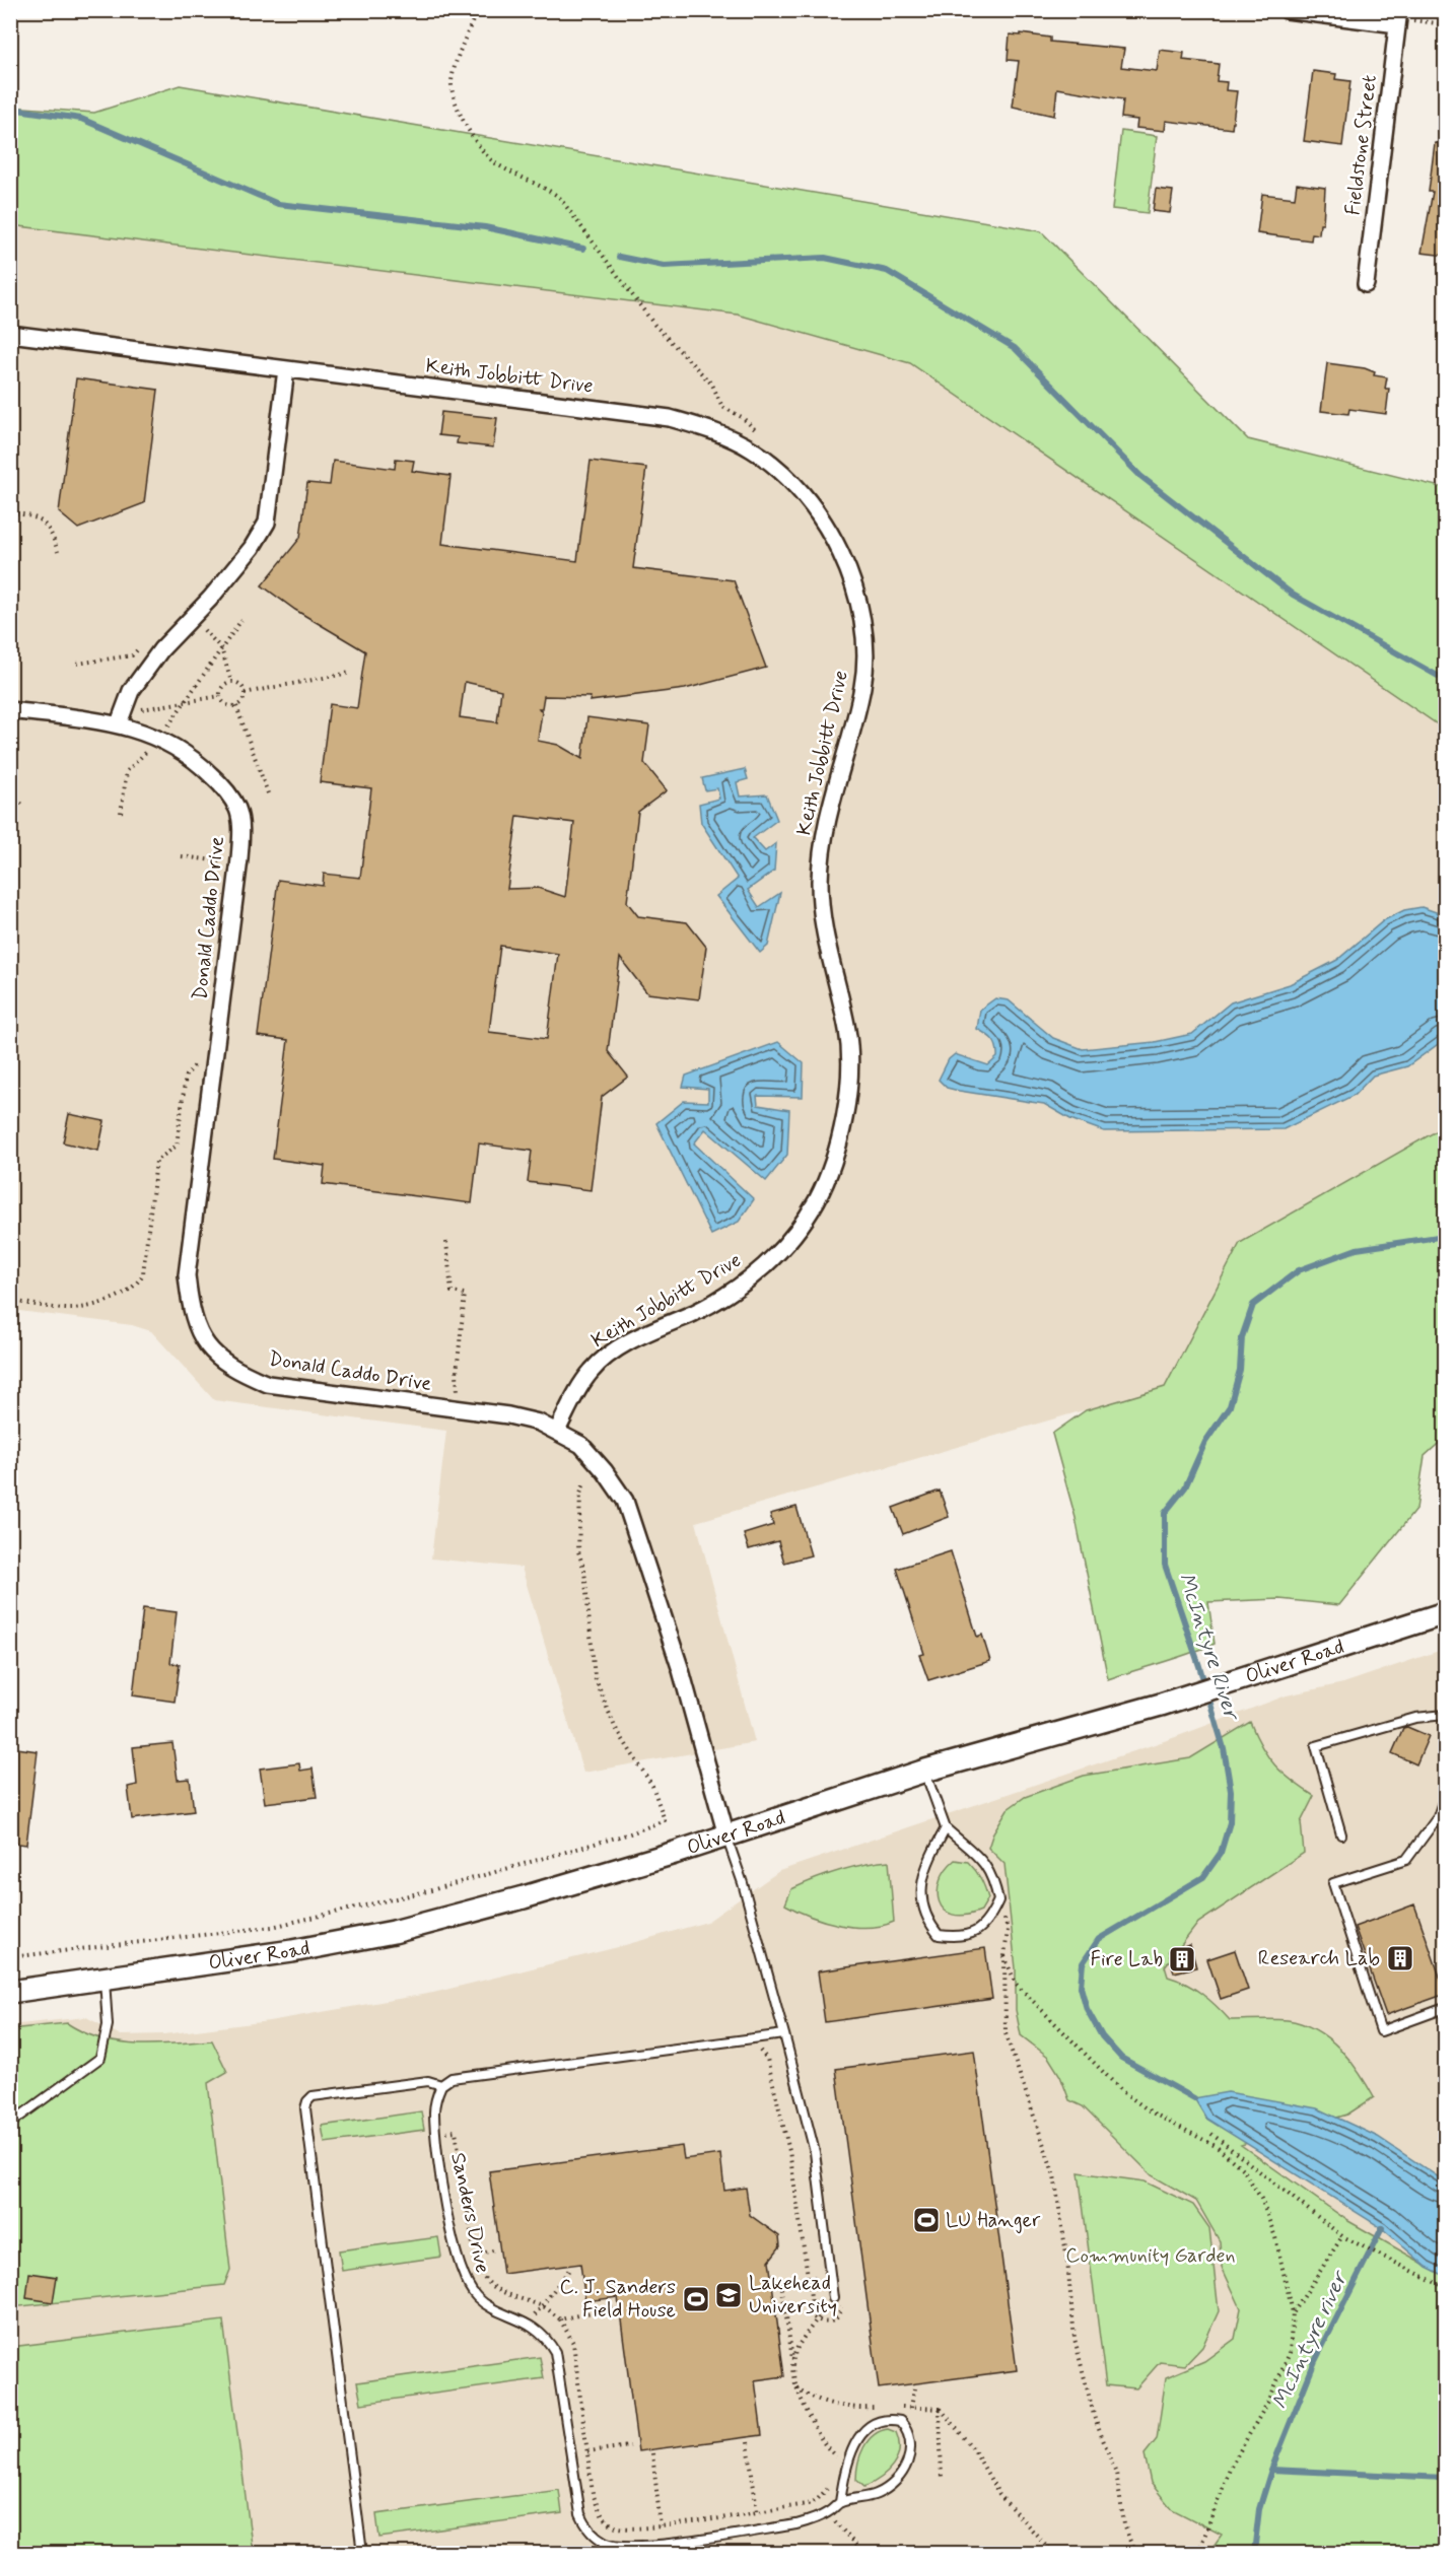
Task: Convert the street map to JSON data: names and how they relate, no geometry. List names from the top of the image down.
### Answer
{
  "streets": {
    "main road": ["Oliver Road"],
    "street": ["Fieldstone Street", "Keith Jobbitt Drive", "Donald Caddo Drive"],
    "lane": ["Sanders Drive"]
  },
  "crossings": [
    ["Keith Jobbitt Drive", "Donald Caddo Drive"],
    ["Donald Caddo Drive", "Oliver Road"]
  ],
  "water": ["McIntyre River", "McIntyre river"],
  "parks": ["Community Garden"],
  "places": {
    "building": ["Research Lab", "Fire Lab"],
    "sports": ["LU Hanger", "C. J. Sanders Field House"],
    "school or university": ["Lakehead University"]
  }
}
